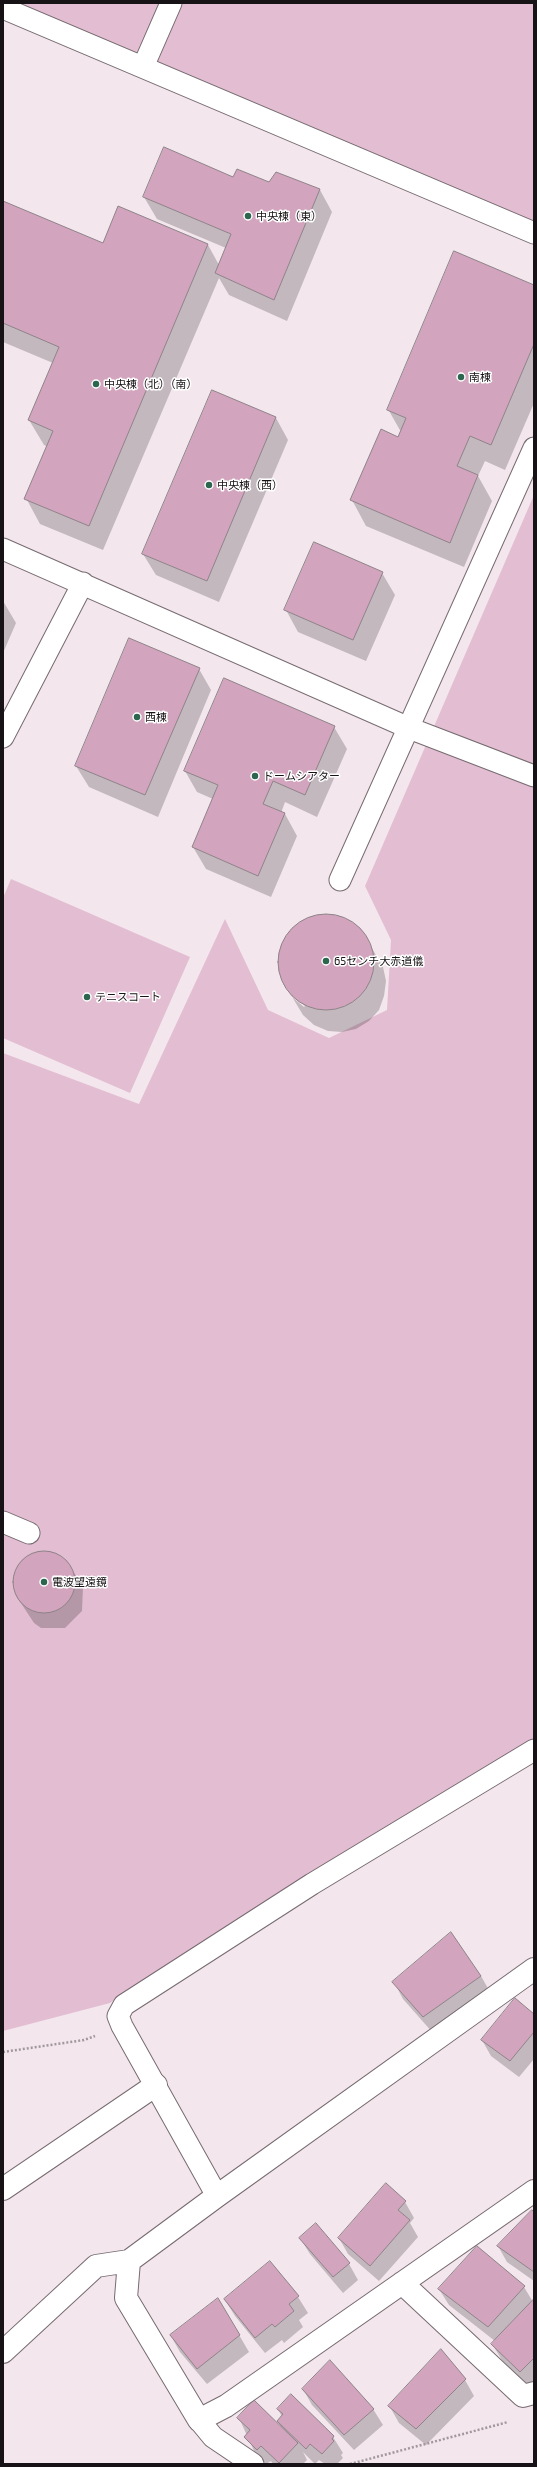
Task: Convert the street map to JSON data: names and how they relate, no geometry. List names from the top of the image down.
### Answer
{
  "places": [
    "中央棟（東）",
    "南棟",
    "中央棟（北）（南）",
    "中央棟（西）",
    "西棟",
    "ドームシアター",
    "65センチ大赤道儀",
    "テニスコート",
    "電波望遠鏡"
  ]
}
